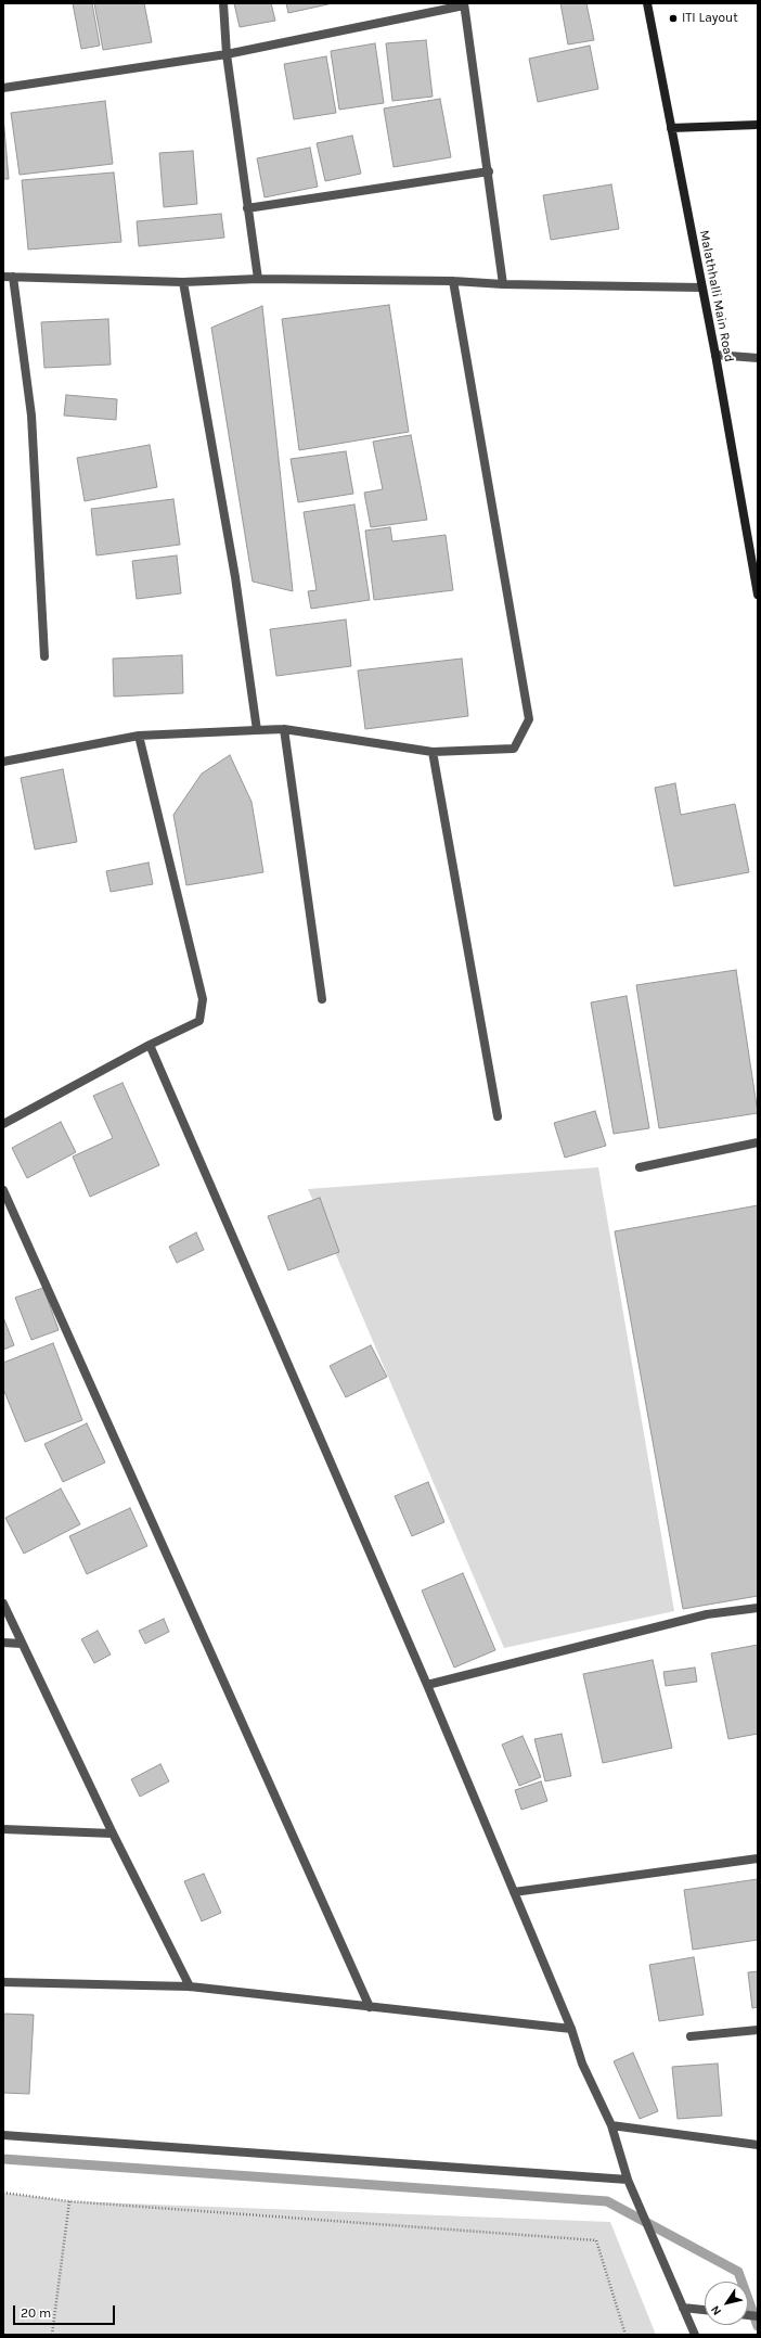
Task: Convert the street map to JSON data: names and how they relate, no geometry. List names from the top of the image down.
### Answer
{
  "streets": {
    "main road": ["Malathhalli Main Road"]
  },
  "places": ["ITI Layout"],
  "scale_bar": "20 m",
  "north": "bottom left"
}
